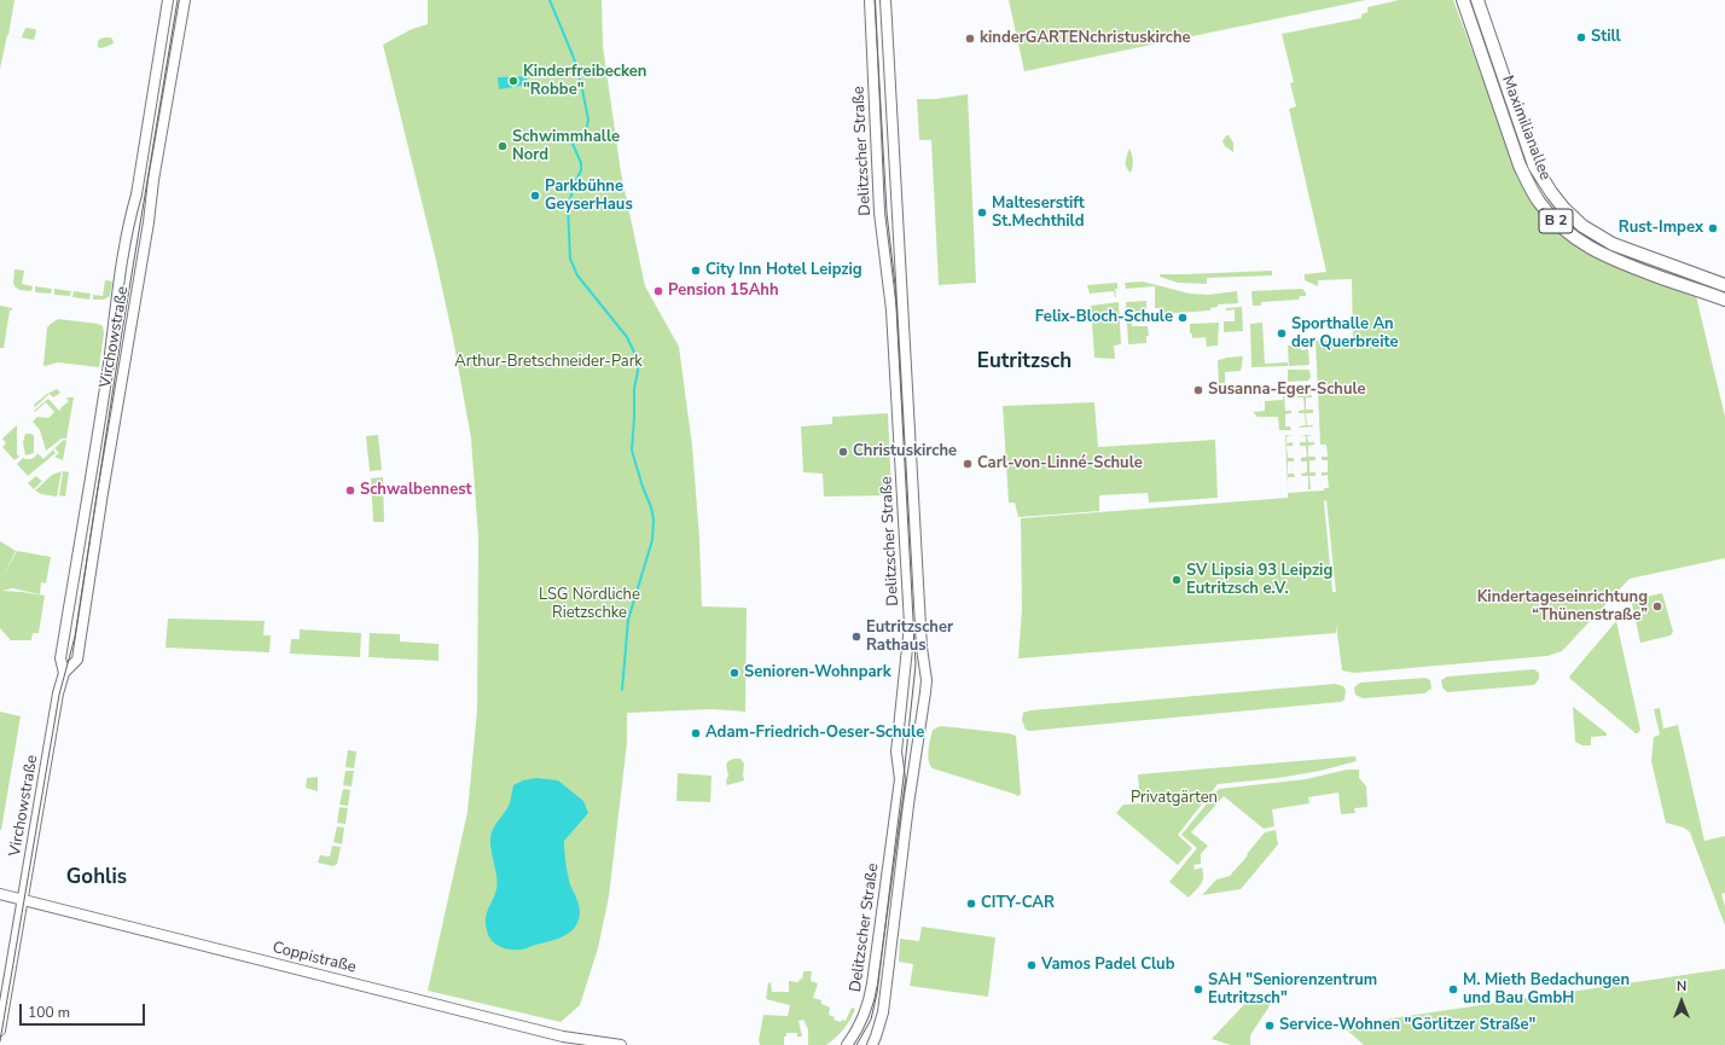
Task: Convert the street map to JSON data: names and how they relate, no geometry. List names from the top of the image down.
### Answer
{
  "streets": {
    "highway": ["Maximilianallee", "B 2"],
    "main road": ["Delitzscher Straße", "Virchowstraße", "Coppistraße"]
  },
  "crossings": [
    ["Virchowstraße", "Coppistraße"]
  ],
  "districts": ["Eutritzsch", "Gohlis"],
  "parks": ["Arthur-Bretschneider-Park", "LSG Nördliche Rietzschke", "Privatgärten"],
  "places": [
    "Still",
    "kinderGARTENchristuskirche",
    "Kinderfreibecken \"Robbe\"",
    "Schwimmhalle Nord",
    "Parkbühne GeyserHaus",
    "Malteserstift St.Mechthild",
    "Rust-Impex",
    "City Inn Hotel Leipzig",
    "Pension 15Ahh",
    "Felix-Bloch-Schule",
    "Sporthalle An der Querbreite",
    "Susanna-Eger-Schule",
    "Christuskirche",
    "Carl-von-Linné-Schule",
    "Schwalbennest",
    "SV Lipsia 93 Leipzig Eutritzsch e.V.",
    "Kindertageseinrichtung “Thünenstraße”",
    "Eutritzscher Rathaus",
    "Senioren-Wohnpark",
    "Adam-Friedrich-Oeser-Schule",
    "CITY-CAR",
    "Vamos Padel Club",
    "SAH \"Seniorenzentrum Eutritzsch\"",
    "M. Mieth Bedachungen und Bau GmbH",
    "Service-Wohnen \"Görlitzer Straße\""
  ],
  "scale_bar": "100 m",
  "north": "top"
}
